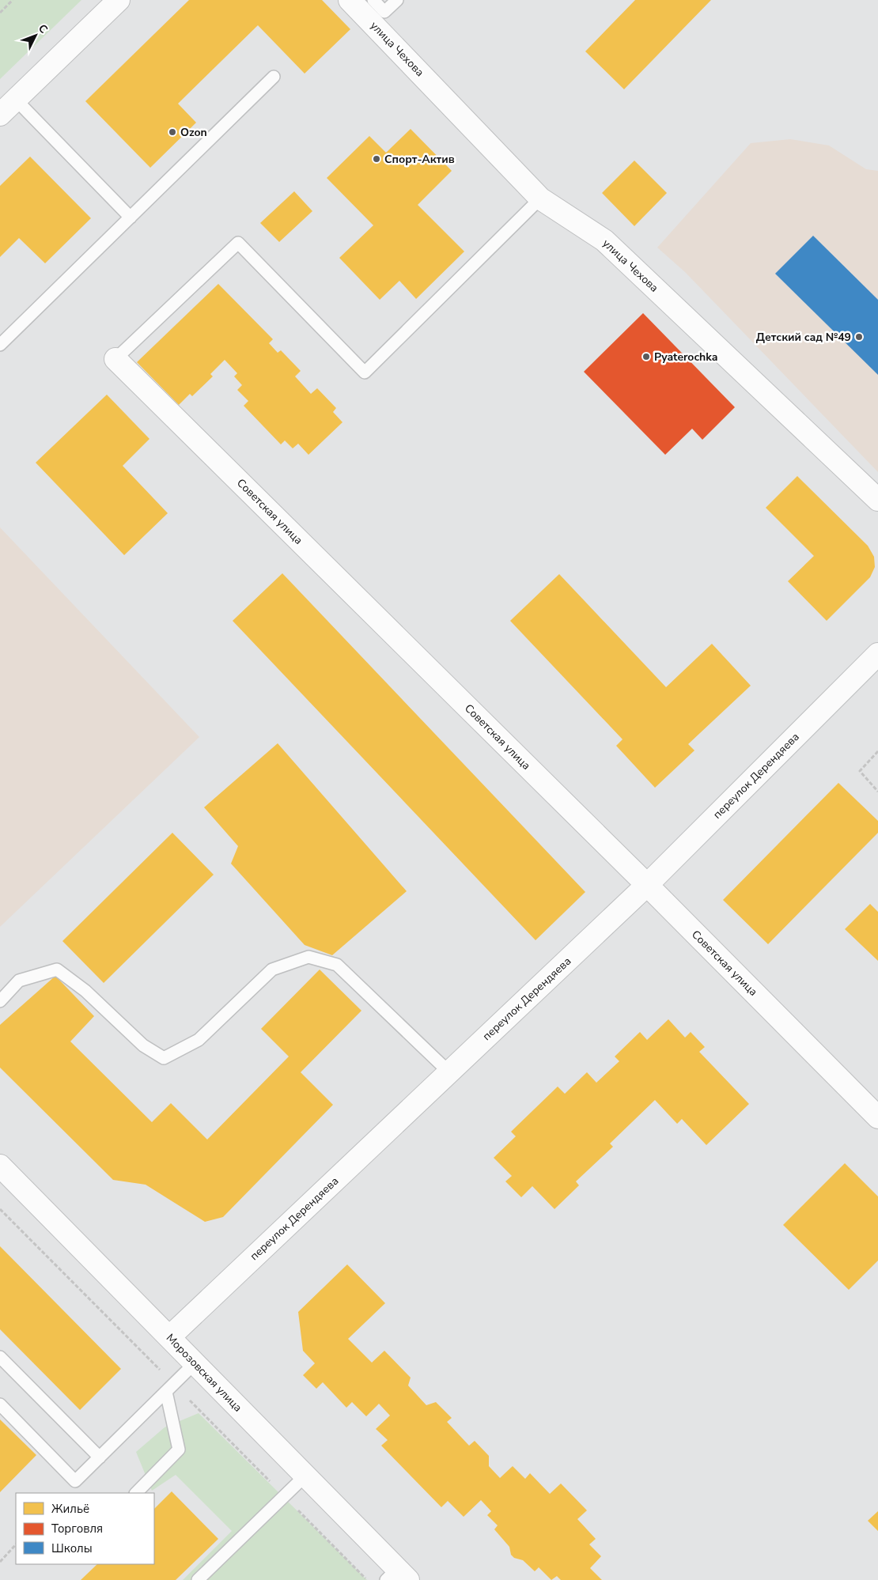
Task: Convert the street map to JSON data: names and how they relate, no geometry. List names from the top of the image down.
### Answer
{
  "streets": {
    "street": [
      "улица Чехова",
      "Советская улица",
      "переулок Дерендяева",
      "Морозовская улица"
    ]
  },
  "crossings": [
    ["Советская улица", "переулок Дерендяева"],
    ["переулок Дерендяева", "Морозовская улица"]
  ],
  "places": [
    "Ozon",
    "Спорт-Актив",
    "Детский сад №49",
    "Pyaterochka"
  ],
  "legend": ["Жильё", "Торговля", "Школы"],
  "north": "top right"
}
